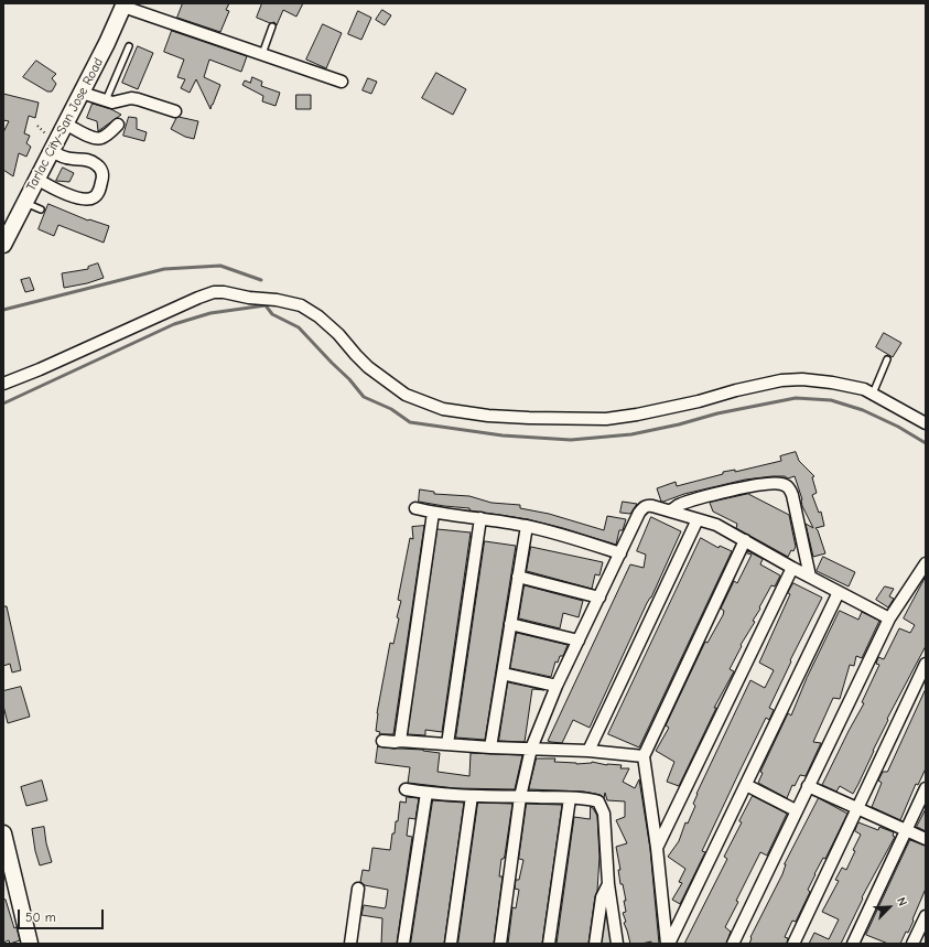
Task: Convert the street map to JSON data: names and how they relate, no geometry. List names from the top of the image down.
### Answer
{
  "streets": {
    "main road": ["Tarlac City-San Jose Road"]
  },
  "scale_bar": "50 m",
  "north": "top right"
}
